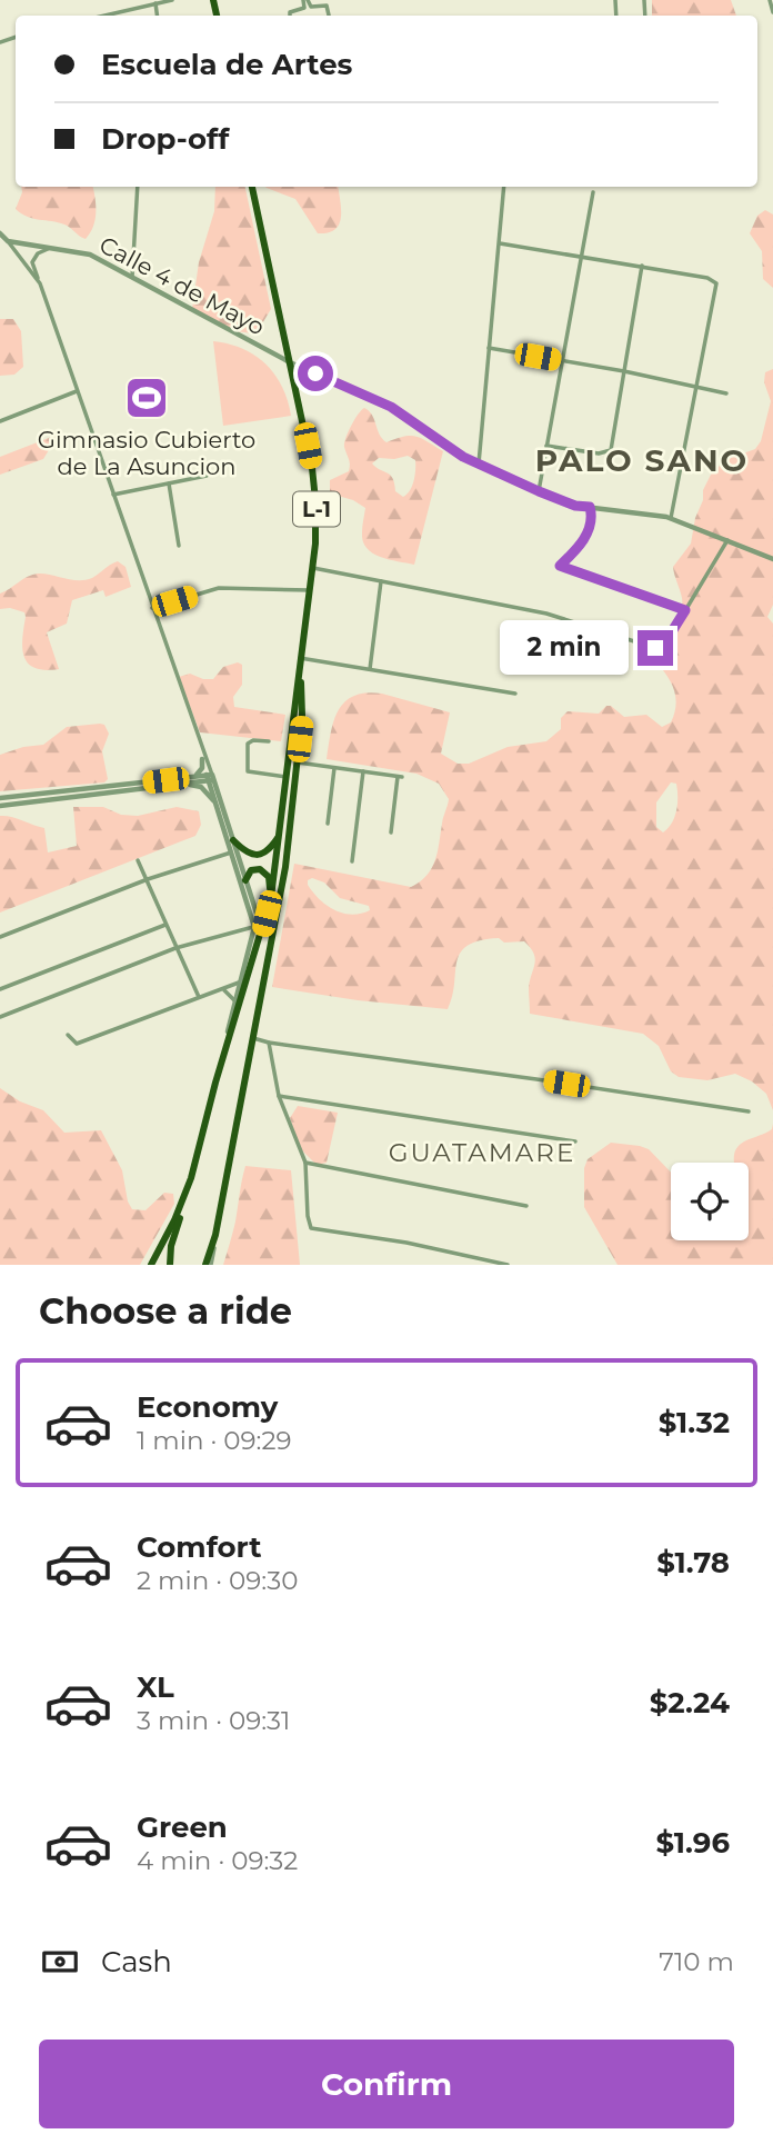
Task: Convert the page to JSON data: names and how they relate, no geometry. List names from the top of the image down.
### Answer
{
  "streets": {
    "main road": ["L-1"],
    "street": ["Calle 4 de Mayo"]
  },
  "crossings": [
    ["Calle 4 de Mayo", "L-1"]
  ],
  "districts": ["PALO SANO", "GUATAMARE"],
  "places": {
    "sports": ["Gimnasio Cubierto de La Asuncion"]
  },
  "page": {
    "banner": ["Escuela de Artes", "Drop-off"],
    "bubble": "2 min",
    "heading": "Choose a ride",
    "list": [
      {
        "name": "Economy",
        "note": "1 min · 09:29",
        "value": "$1.32"
      },
      {
        "name": "Comfort",
        "note": "2 min · 09:30",
        "value": "$1.78"
      },
      {
        "name": "XL",
        "note": "3 min · 09:31",
        "value": "$2.24"
      },
      {
        "name": "Green",
        "note": "4 min · 09:32",
        "value": "$1.96"
      }
    ],
    "pay": ["Cash", "710 m"],
    "buttons": "Confirm"
  }
}
